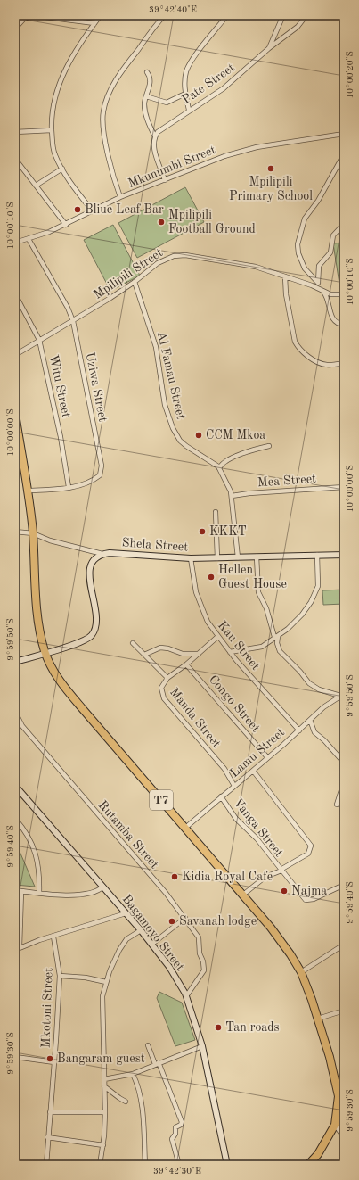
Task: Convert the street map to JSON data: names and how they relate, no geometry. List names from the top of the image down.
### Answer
{
  "streets": {
    "highway": ["T7"],
    "main road": ["Shela Street", "Bagamoyo Street"],
    "street": [
      "Pate Street",
      "Mkunumbi Street",
      "Mpilipili Street",
      "Al Famau Street",
      "Witu Street",
      "Uziwa Street",
      "Mea Street",
      "Kau Street",
      "Congo Street",
      "Manda Street",
      "Lamu Street",
      "Vanga Street",
      "Rutamba Street",
      "Mkotoni Street"
    ]
  },
  "crossings": [
    ["Mkunumbi Street", "Uziwa Street"],
    ["Mpilipili Street", "Al Famau Street"],
    ["Mpilipili Street", "Witu Street"],
    ["Mpilipili Street", "Uziwa Street"],
    ["Witu Street", "Uziwa Street"],
    ["Uziwa Street", "T7"],
    ["Shela Street", "Kau Street"],
    ["Kau Street", "Manda Street"],
    ["Kau Street", "Lamu Street"],
    ["Congo Street", "Manda Street"],
    ["Congo Street", "Lamu Street"],
    ["Manda Street", "Lamu Street"],
    ["Lamu Street", "T7"],
    ["Lamu Street", "Vanga Street"],
    ["T7", "Vanga Street"],
    ["Rutamba Street", "Bagamoyo Street"]
  ],
  "places": [
    "Mpilipili Primary School",
    "Bliue Leaf Bar",
    "Mpilipili Football Ground",
    "CCM Mkoa",
    "KKKT",
    "Hellen Guest House",
    "Kidia Royal Cafe",
    "Najma",
    "Savanah lodge",
    "Tan roads",
    "Bangaram guest"
  ],
  "coordinates": [
    "39°42'40\"E",
    "10°00'20\"S",
    "10°00'10\"S",
    "10°00'00\"S",
    "9°59'50\"S",
    "9°59'40\"S",
    "9°59'30\"S",
    "39°42'30\"E"
  ]
}
